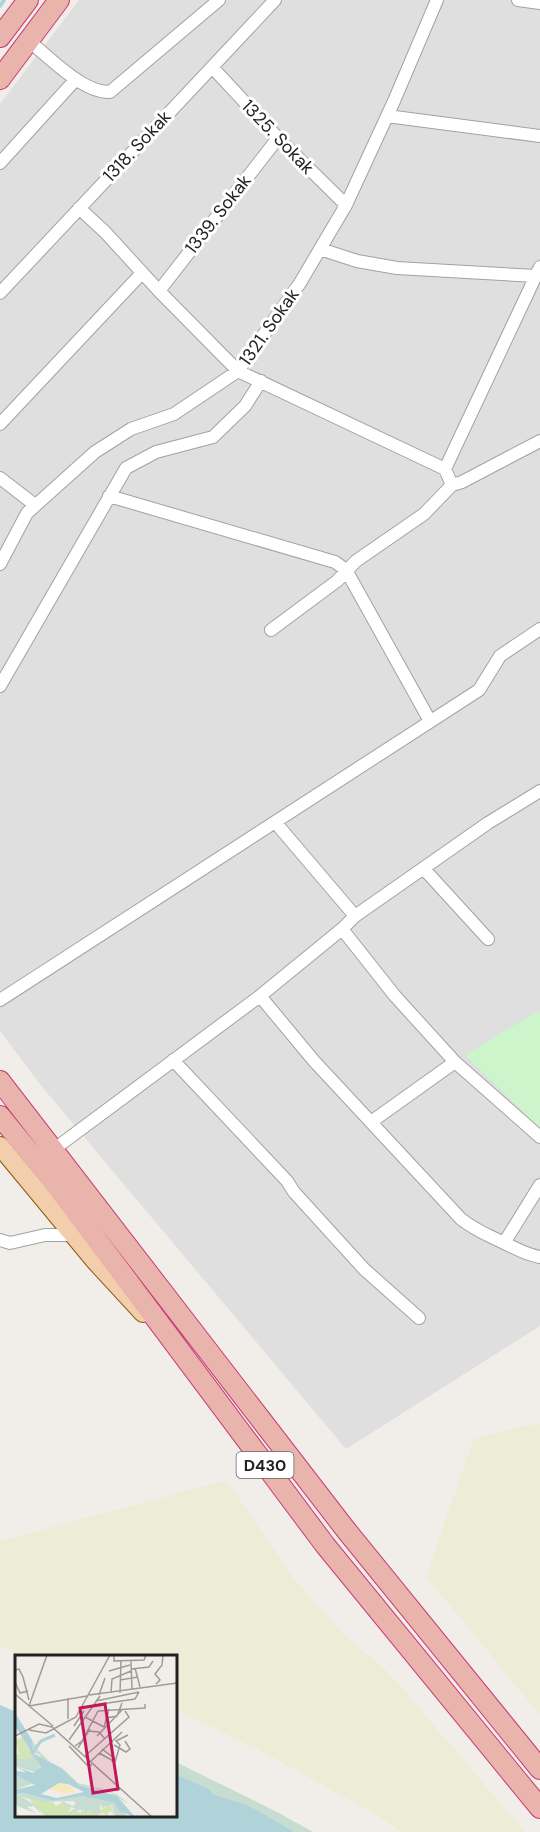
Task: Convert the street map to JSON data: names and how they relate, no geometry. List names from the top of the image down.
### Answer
{
  "streets": {
    "highway": ["D430"],
    "street": [
      "1325. Sokak",
      "1318. Sokak",
      "1339. Sokak",
      "1321. Sokak"
    ]
  },
  "crossings": [
    ["1325. Sokak", "1318. Sokak"],
    ["1325. Sokak", "1339. Sokak"],
    ["1325. Sokak", "1321. Sokak"]
  ]
}
